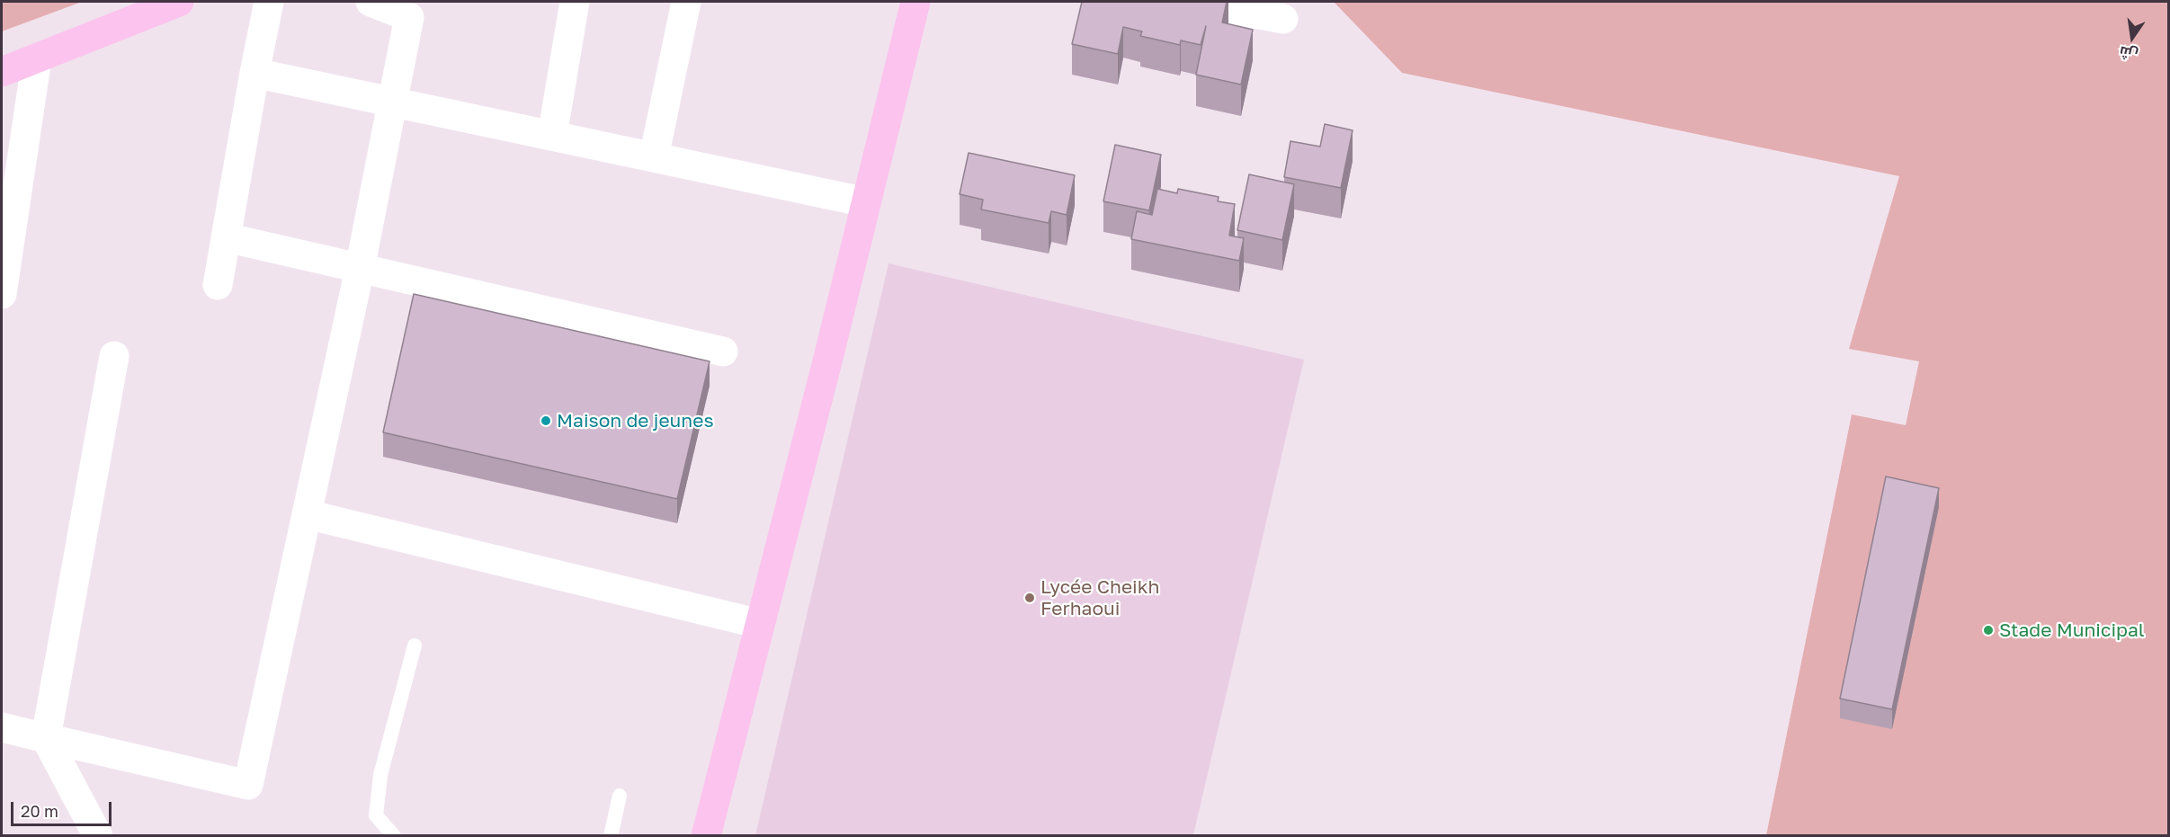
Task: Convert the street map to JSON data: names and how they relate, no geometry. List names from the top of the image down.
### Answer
{
  "places": ["Maison de jeunes", "Lycée Cheikh Ferhaoui", "Stade Municipal"],
  "scale_bar": "20 m",
  "north": "bottom"
}
